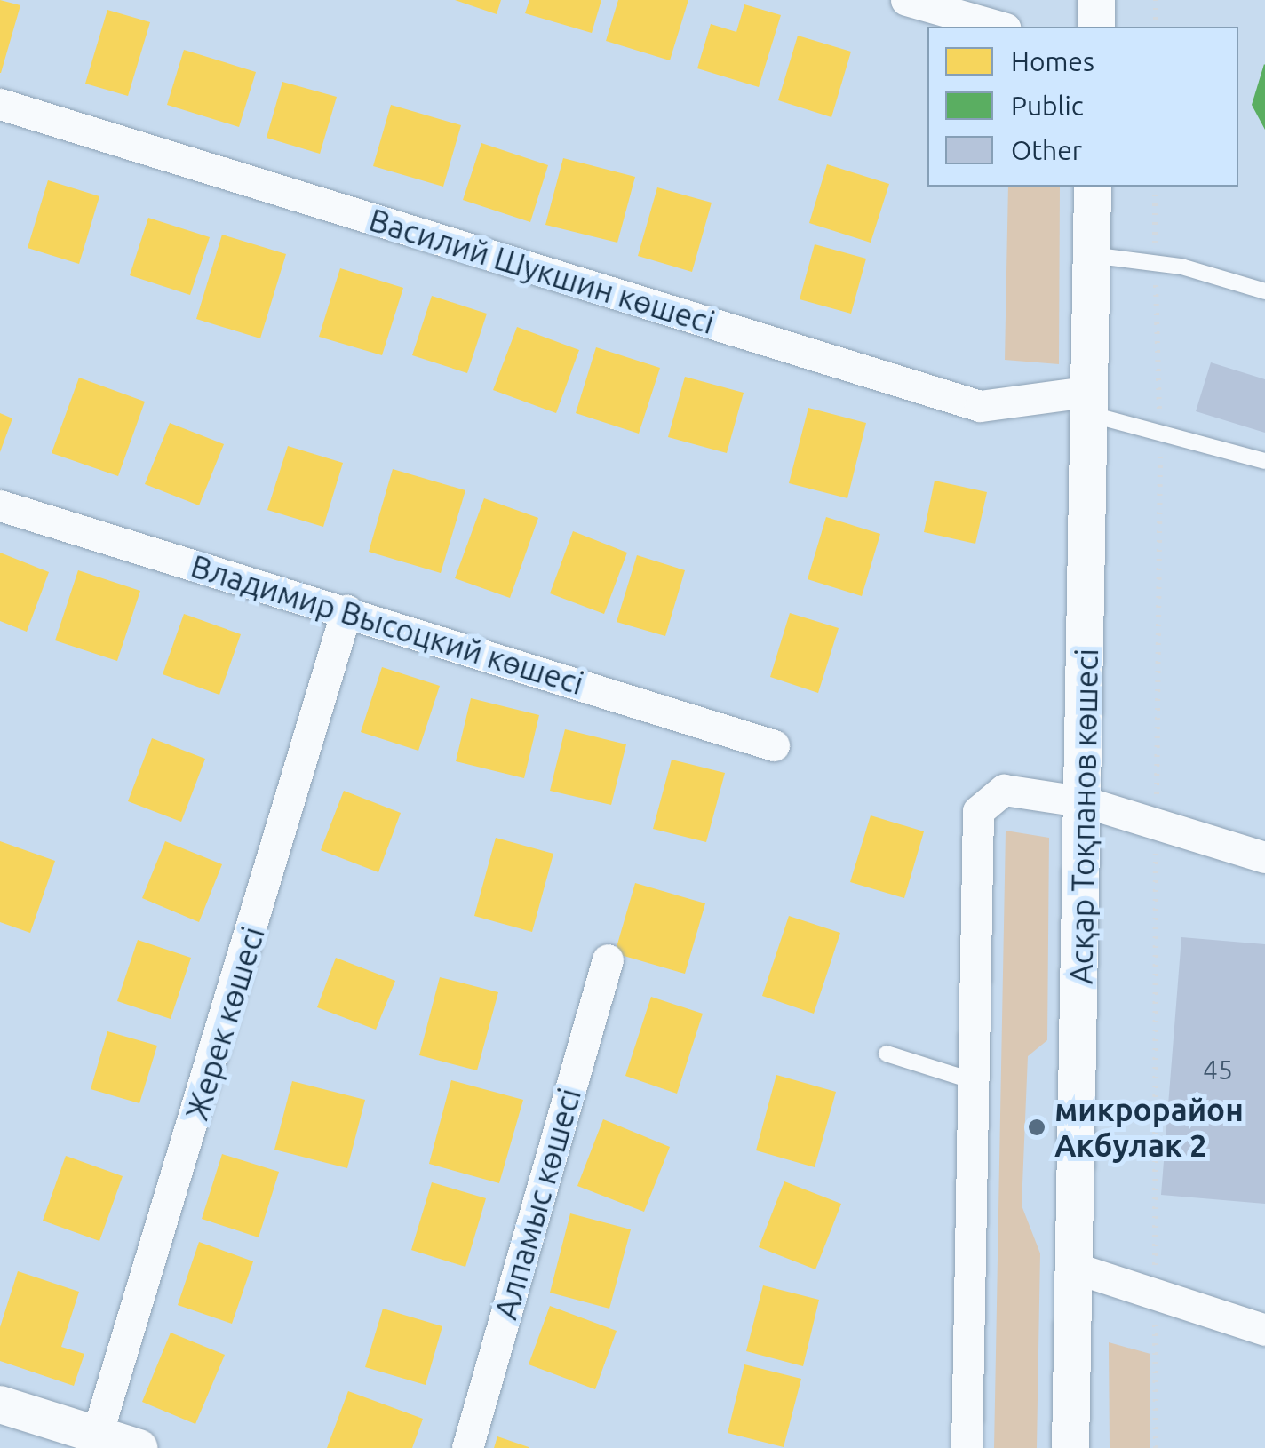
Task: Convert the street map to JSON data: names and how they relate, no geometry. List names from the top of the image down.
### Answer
{
  "streets": {
    "street": [
      "Василий Шукшин көшесі",
      "Владимир Высоцкий көшесі",
      "Асқар Тоқпанов көшесі",
      "Жерек көшесі",
      "Алпамыс көшесі"
    ]
  },
  "crossings": [
    ["Василий Шукшин көшесі", "Асқар Тоқпанов көшесі"],
    ["Владимир Высоцкий көшесі", "Жерек көшесі"]
  ],
  "places": ["микрорайон Акбулак 2"],
  "house_numbers": ["45"],
  "legend": ["Homes", "Public", "Other"]
}
